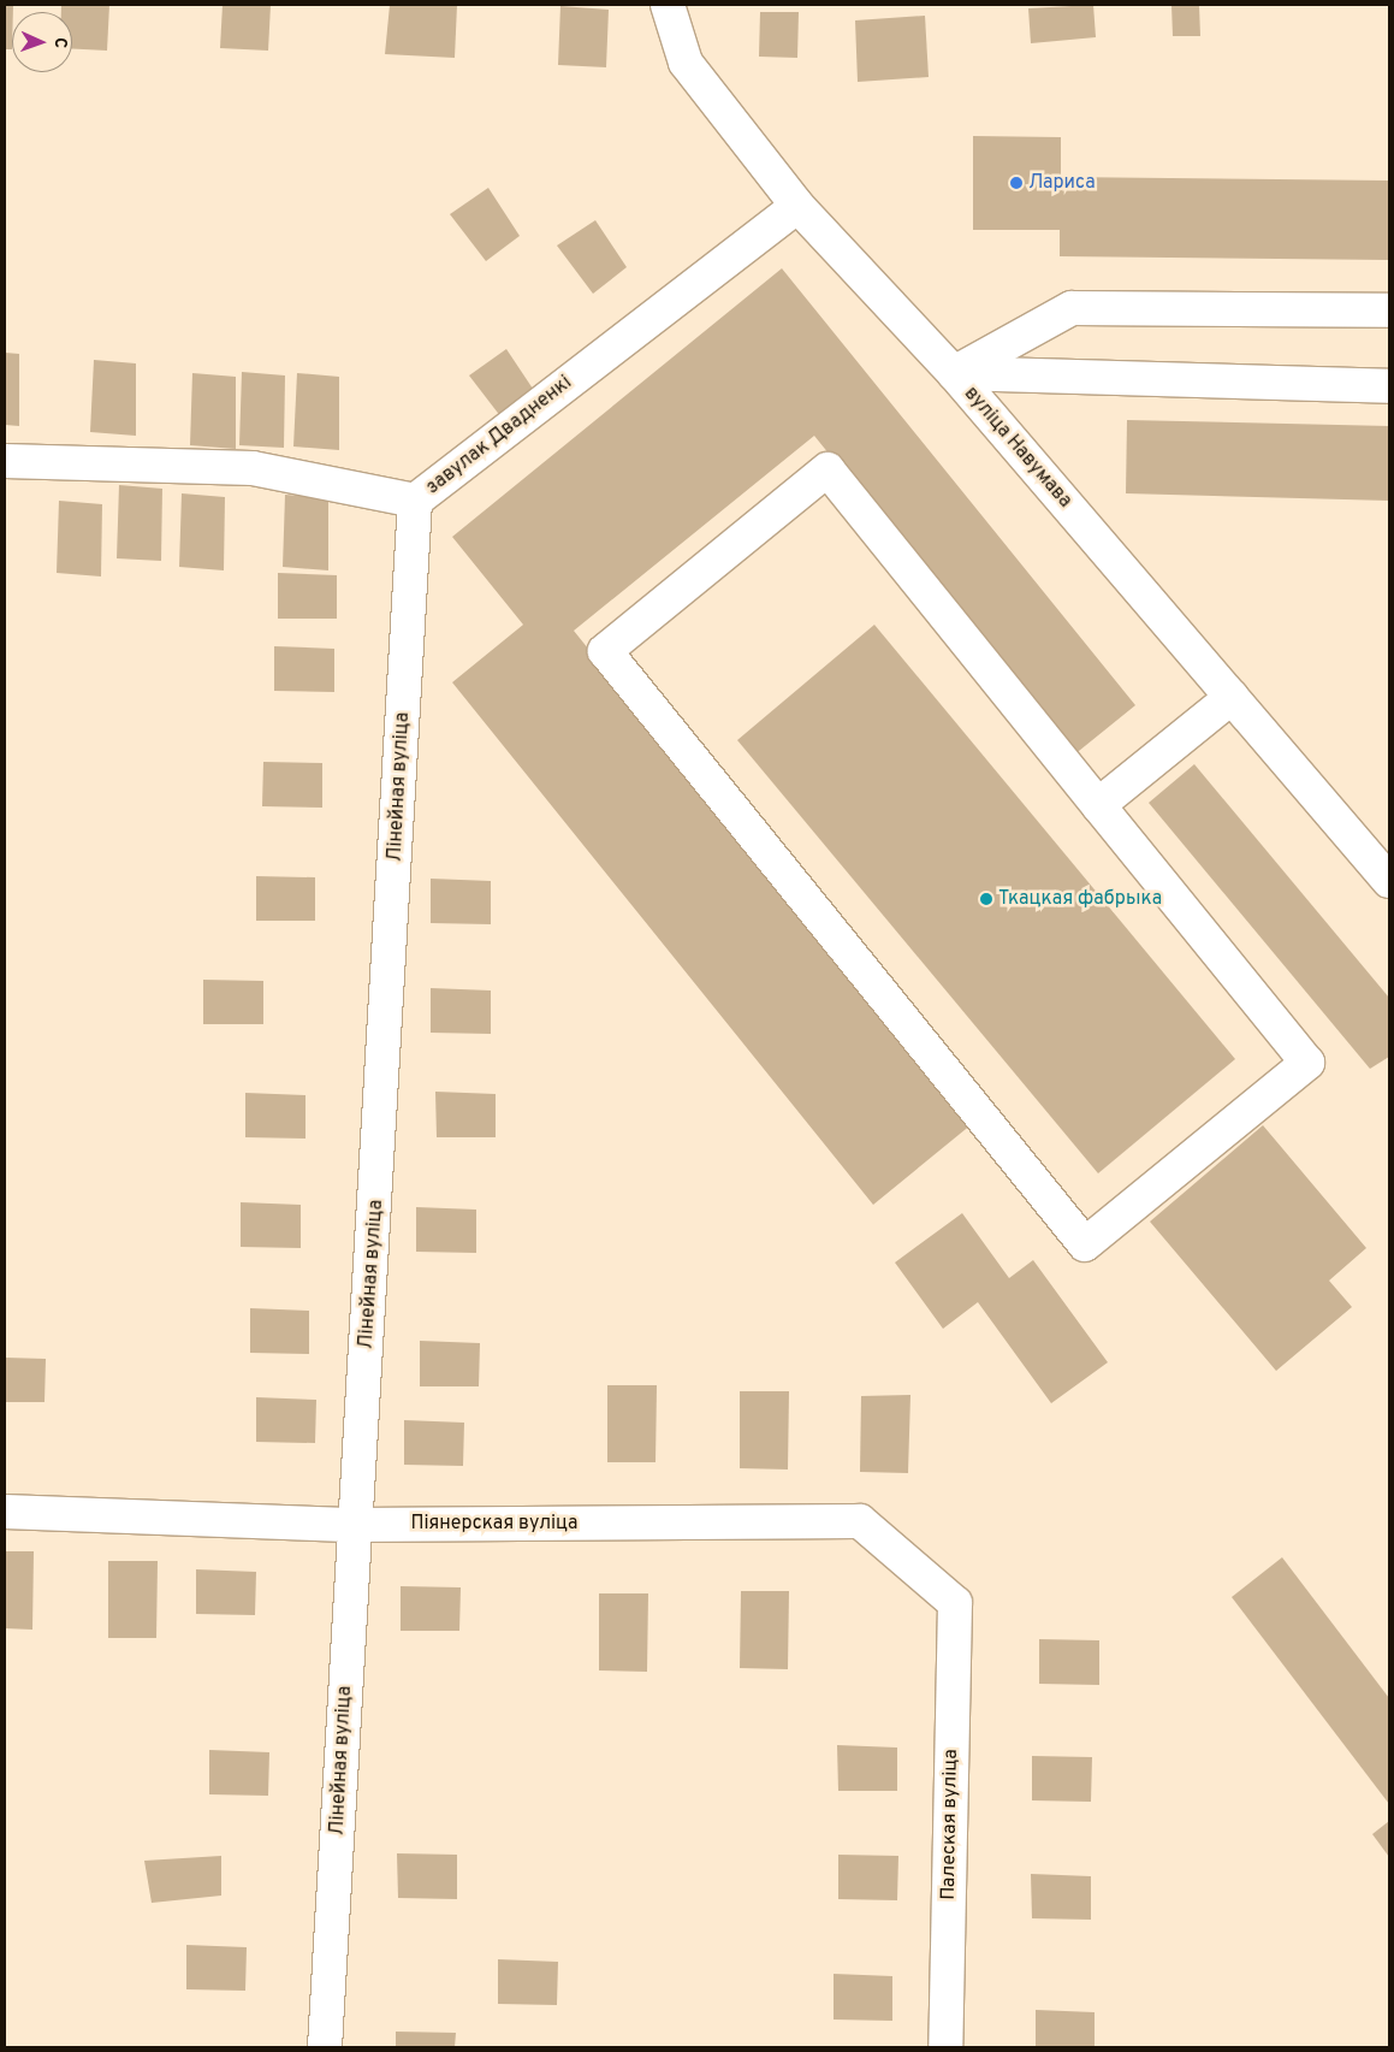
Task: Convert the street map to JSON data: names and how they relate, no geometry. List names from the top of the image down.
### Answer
{
  "streets": {
    "street": [
      "завулак Двадненкі",
      "вуліца Навумава",
      "Лінейная вуліца",
      "Піянерская вуліца",
      "Палеская вуліца"
    ]
  },
  "crossings": [
    ["завулак Двадненкі", "вуліца Навумава"],
    ["завулак Двадненкі", "Лінейная вуліца"],
    ["Лінейная вуліца", "Піянерская вуліца"],
    ["Піянерская вуліца", "Палеская вуліца"]
  ],
  "places": ["Лариса", "Ткацкая фабрыка"],
  "north": "right"
}
